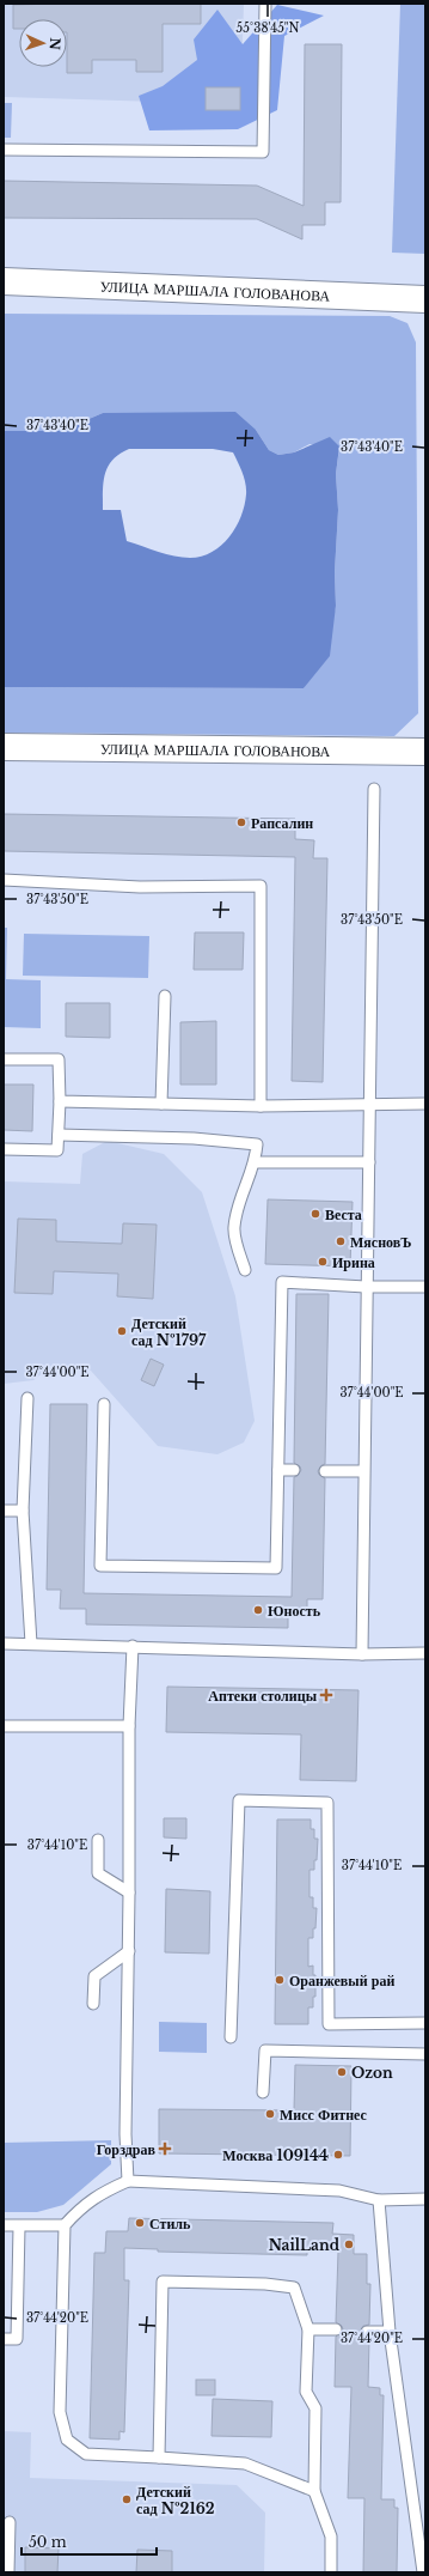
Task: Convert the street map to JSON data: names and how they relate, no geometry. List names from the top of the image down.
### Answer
{
  "streets": {
    "street": ["УЛИЦА МАРШАЛА ГОЛОВАНОВА"]
  },
  "places": {
    "other": [
      "Рапсалин",
      "Веста",
      "МясновЪ",
      "Ирина",
      "Детский сад №1797",
      "Юность",
      "Оранжевый рай",
      "Ozon",
      "Мисс Фитнес",
      "Москва 109144",
      "Стиль",
      "NailLand",
      "Детский сад №2162"
    ],
    "health": ["Аптеки столицы", "Горздрав"]
  },
  "scale_bar": "50 m",
  "north": "right",
  "coordinates": [
    "55°38'45\"N",
    "37°43'40\"E",
    "37°43'50\"E",
    "37°44'00\"E",
    "37°44'10\"E",
    "37°44'20\"E"
  ]
}
